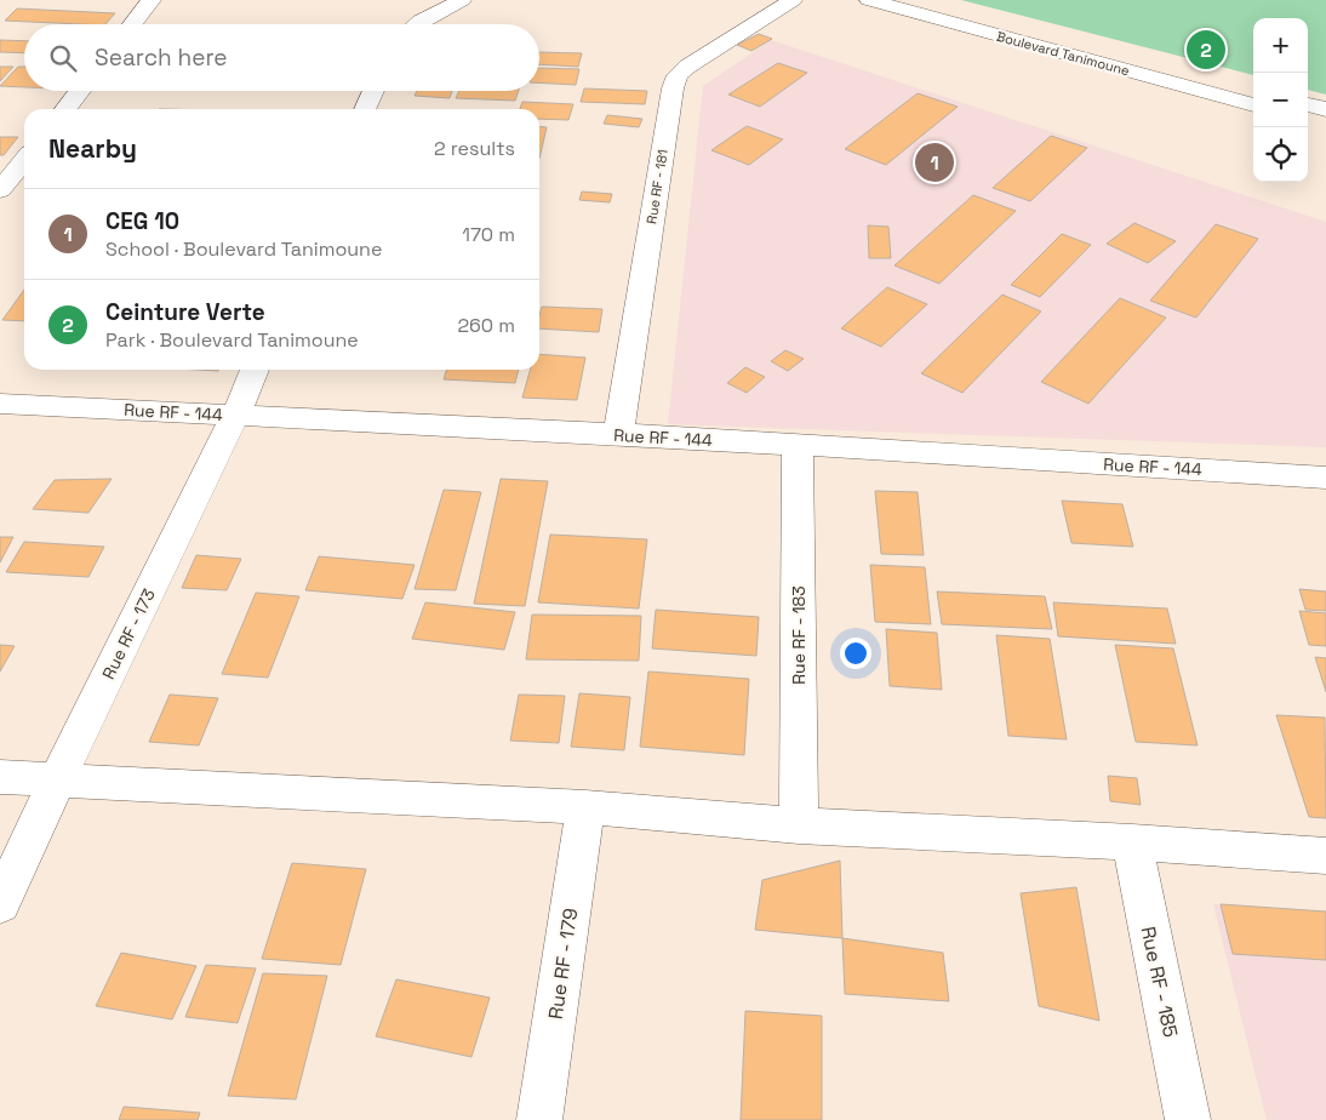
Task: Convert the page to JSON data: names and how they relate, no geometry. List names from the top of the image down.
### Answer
{
  "streets": {
    "street": [
      "Boulevard Tanimoune",
      "Rue RF - 181",
      "Rue RF - 144",
      "Rue RF - 173",
      "Rue RF - 183",
      "Rue RF - 179",
      "Rue RF - 185"
    ]
  },
  "crossings": [
    ["Rue RF - 181", "Rue RF - 144"],
    ["Rue RF - 144", "Rue RF - 173"],
    ["Rue RF - 144", "Rue RF - 183"]
  ],
  "page": {
    "map_buttons": ["+", "−"],
    "search": "Search here",
    "pins": ["2", "1"],
    "heading": ["Nearby", "2 results"],
    "list": [
      {
        "mark": "1",
        "name": "CEG 10",
        "note": "School · Boulevard Tanimoune",
        "value": "170 m"
      },
      {
        "mark": "2",
        "name": "Ceinture Verte",
        "note": "Park · Boulevard Tanimoune",
        "value": "260 m"
      }
    ]
  }
}
